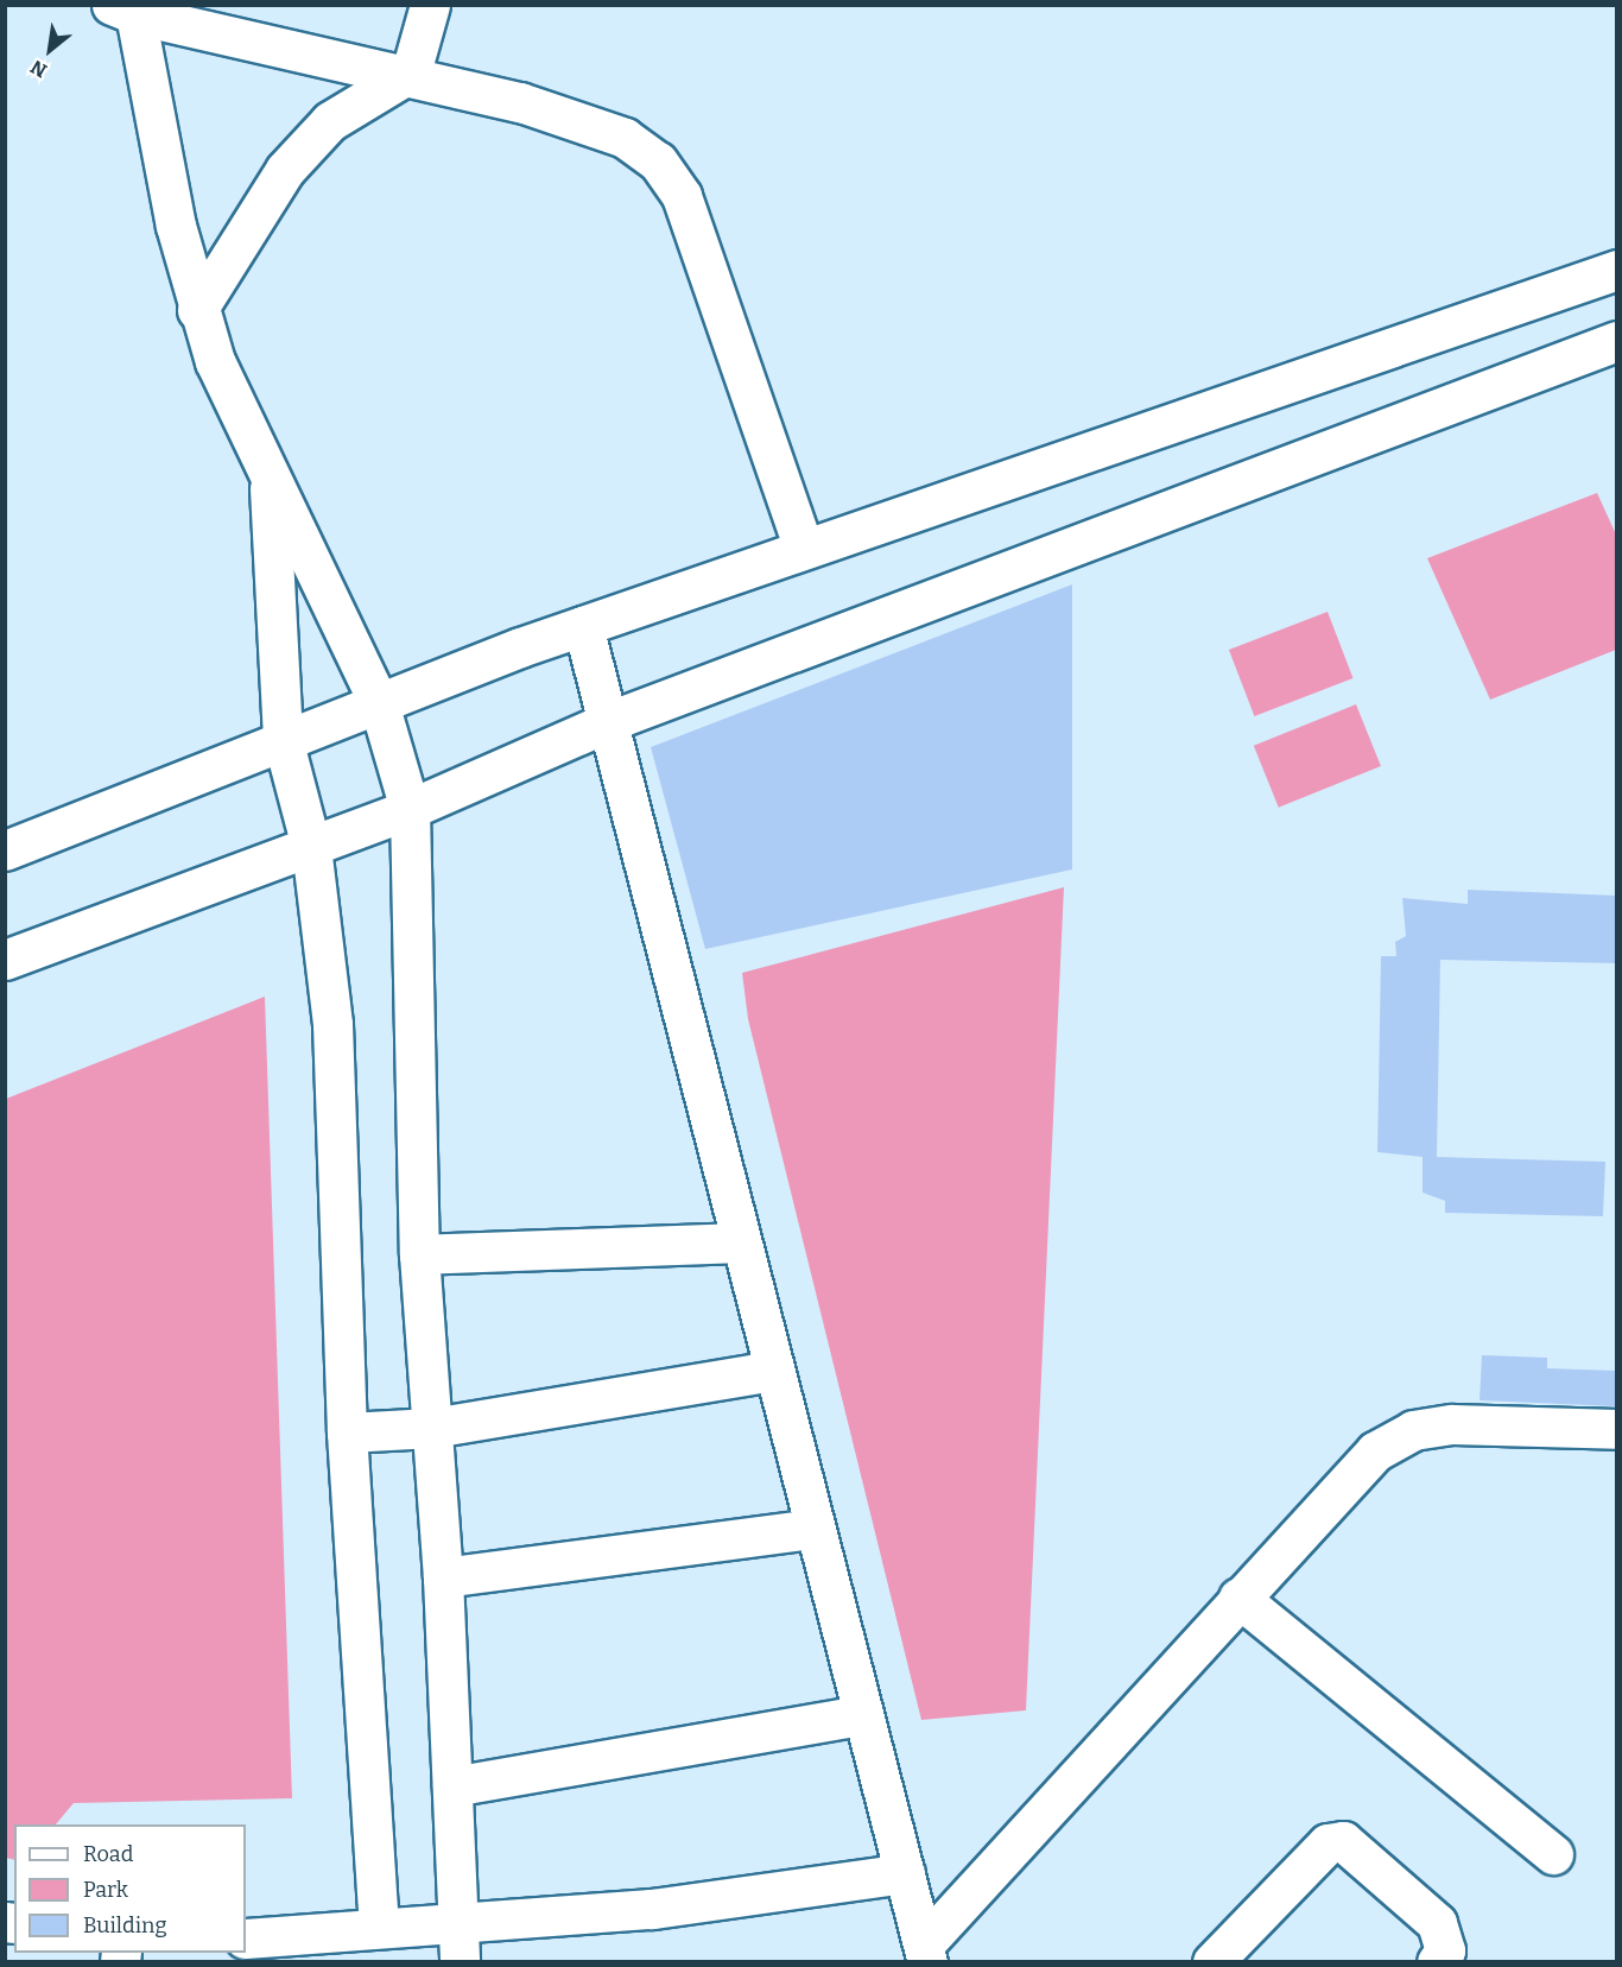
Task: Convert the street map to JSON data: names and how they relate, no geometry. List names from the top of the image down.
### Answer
{
  "legend": ["Road", "Park", "Building"],
  "north": "bottom left"
}
